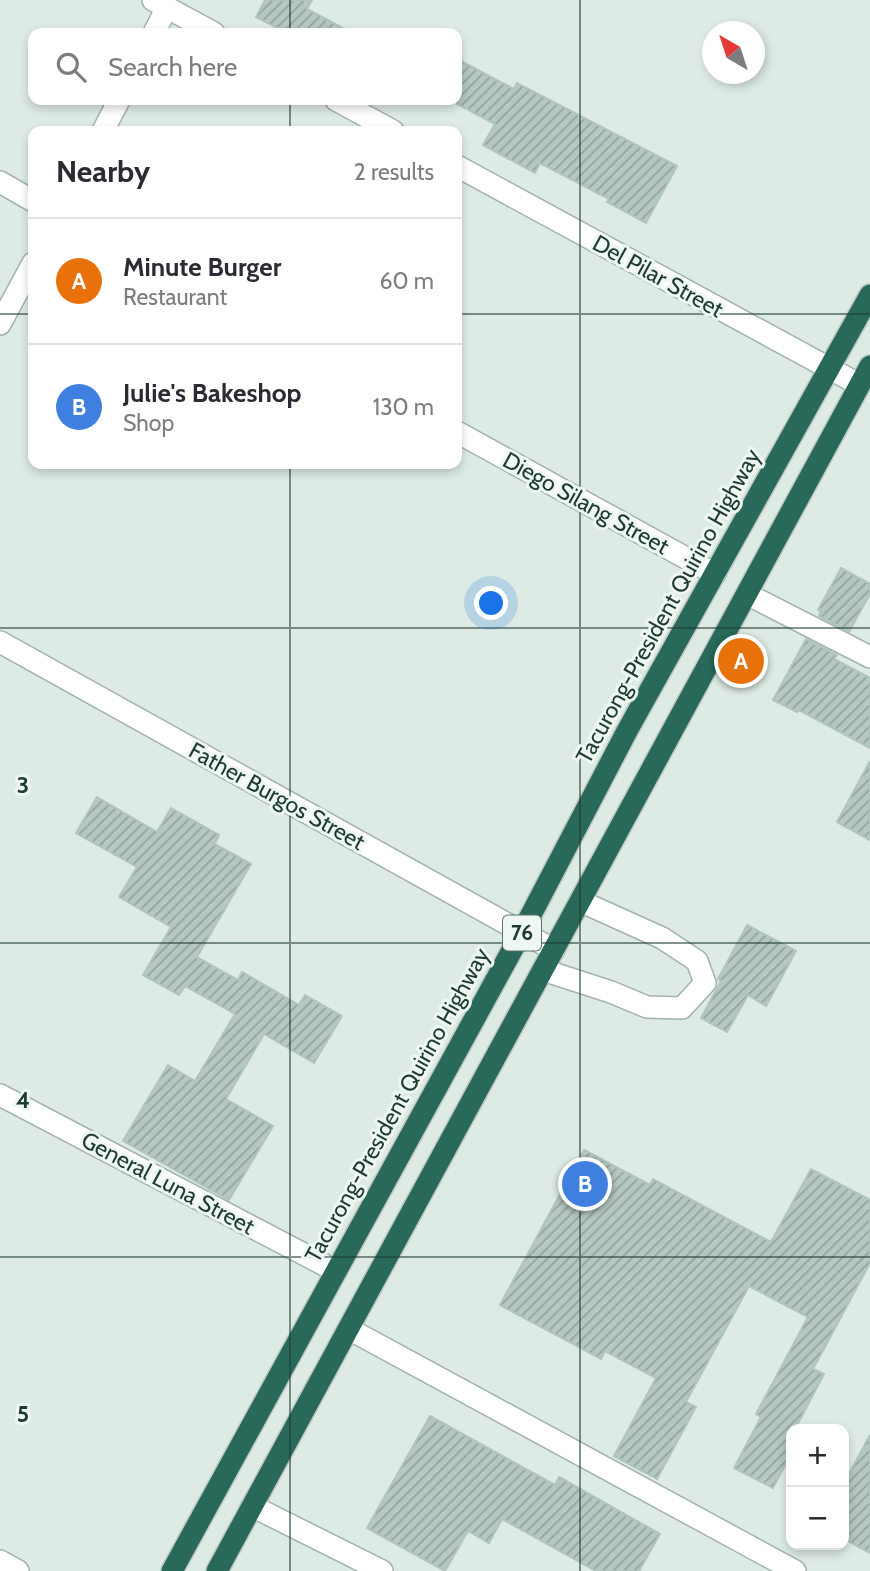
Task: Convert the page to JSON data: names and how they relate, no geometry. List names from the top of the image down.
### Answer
{
  "streets": {
    "highway": ["Tacurong-President Quirino Highway", "76"],
    "street": [
      "Del Pilar Street",
      "Diego Silang Street",
      "Father Burgos Street",
      "General Luna Street"
    ]
  },
  "crossings": [
    ["Del Pilar Street", "Tacurong-President Quirino Highway"],
    ["Del Pilar Street", "76"],
    ["Diego Silang Street", "Tacurong-President Quirino Highway"],
    ["Tacurong-President Quirino Highway", "Father Burgos Street"],
    ["Tacurong-President Quirino Highway", "General Luna Street"],
    ["Father Burgos Street", "76"]
  ],
  "north": "top left",
  "page": {
    "search": "Search here",
    "heading": ["Nearby", "2 results"],
    "list": [
      {
        "mark": "A",
        "name": "Minute Burger",
        "note": "Restaurant",
        "value": "60 m"
      },
      {
        "mark": "B",
        "name": "Julie's Bakeshop",
        "note": "Shop",
        "value": "130 m"
      }
    ],
    "pins": ["A", "B"],
    "map_buttons": ["+", "−"]
  },
  "grid": {
    "rows": ["3", "4", "5"]
  }
}
